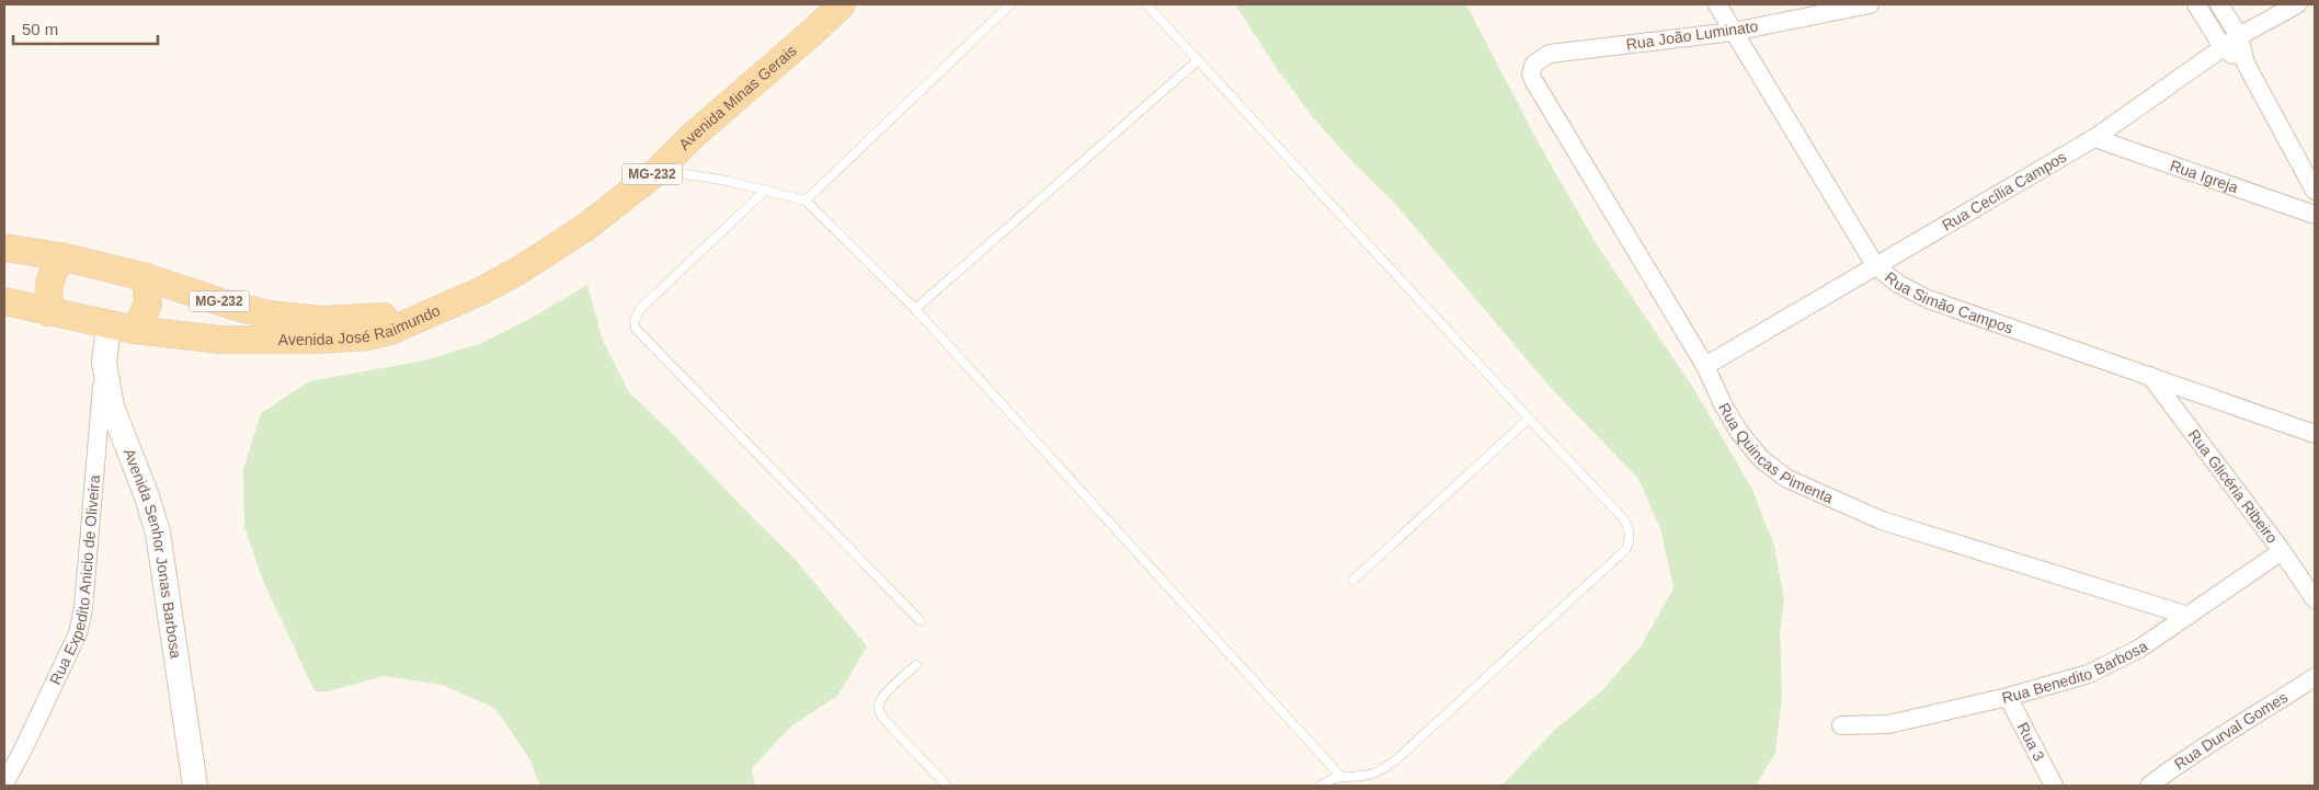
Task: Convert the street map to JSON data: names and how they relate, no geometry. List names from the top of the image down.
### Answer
{
  "streets": {
    "main road": ["Avenida Minas Gerais", "MG-232", "Avenida José Raimundo"],
    "street": [
      "Rua João Luminato",
      "Rua Igreja",
      "Rua Cecília Campos",
      "Rua Simão Campos",
      "Rua Quincas Pimenta",
      "Rua Glicéria Ribeiro",
      "Avenida Senhor Jonas Barbosa",
      "Rua Expedito Anicio de Oliveira",
      "Rua Benedito Barbosa",
      "Rua Durval Gomes",
      "Rua 3"
    ]
  },
  "crossings": [
    ["Rua João Luminato", "Rua Simão Campos"],
    ["Rua João Luminato", "Rua Quincas Pimenta"],
    ["Avenida Minas Gerais", "Avenida José Raimundo"],
    ["Rua Igreja", "Rua Cecília Campos"],
    ["Rua Cecília Campos", "Rua Simão Campos"],
    ["Rua Cecília Campos", "Rua Quincas Pimenta"],
    ["Rua Simão Campos", "Rua Glicéria Ribeiro"],
    ["Avenida José Raimundo", "Avenida Senhor Jonas Barbosa"],
    ["Rua Quincas Pimenta", "Rua Benedito Barbosa"],
    ["Rua Glicéria Ribeiro", "Rua Benedito Barbosa"],
    ["Avenida Senhor Jonas Barbosa", "Rua Expedito Anicio de Oliveira"],
    ["Rua Benedito Barbosa", "Rua 3"]
  ],
  "scale_bar": "50 m"
}
